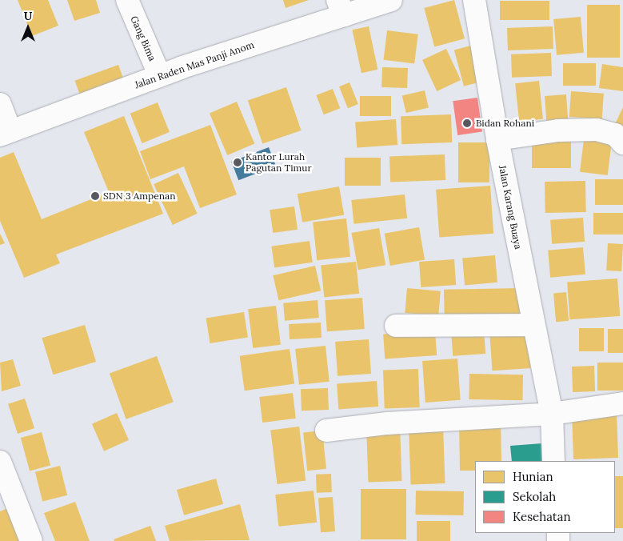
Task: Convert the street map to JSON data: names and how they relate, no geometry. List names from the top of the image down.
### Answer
{
  "streets": {
    "street": ["Gang Bima", "Jalan Raden Mas Panji Anom", "Jalan Karang Buaya"]
  },
  "crossings": [
    ["Gang Bima", "Jalan Raden Mas Panji Anom"]
  ],
  "places": ["Bidan Rohani", "Kantor Lurah Pagutan Timur", "SDN 3 Ampenan"],
  "legend": ["Hunian", "Sekolah", "Kesehatan"],
  "north": "top"
}
